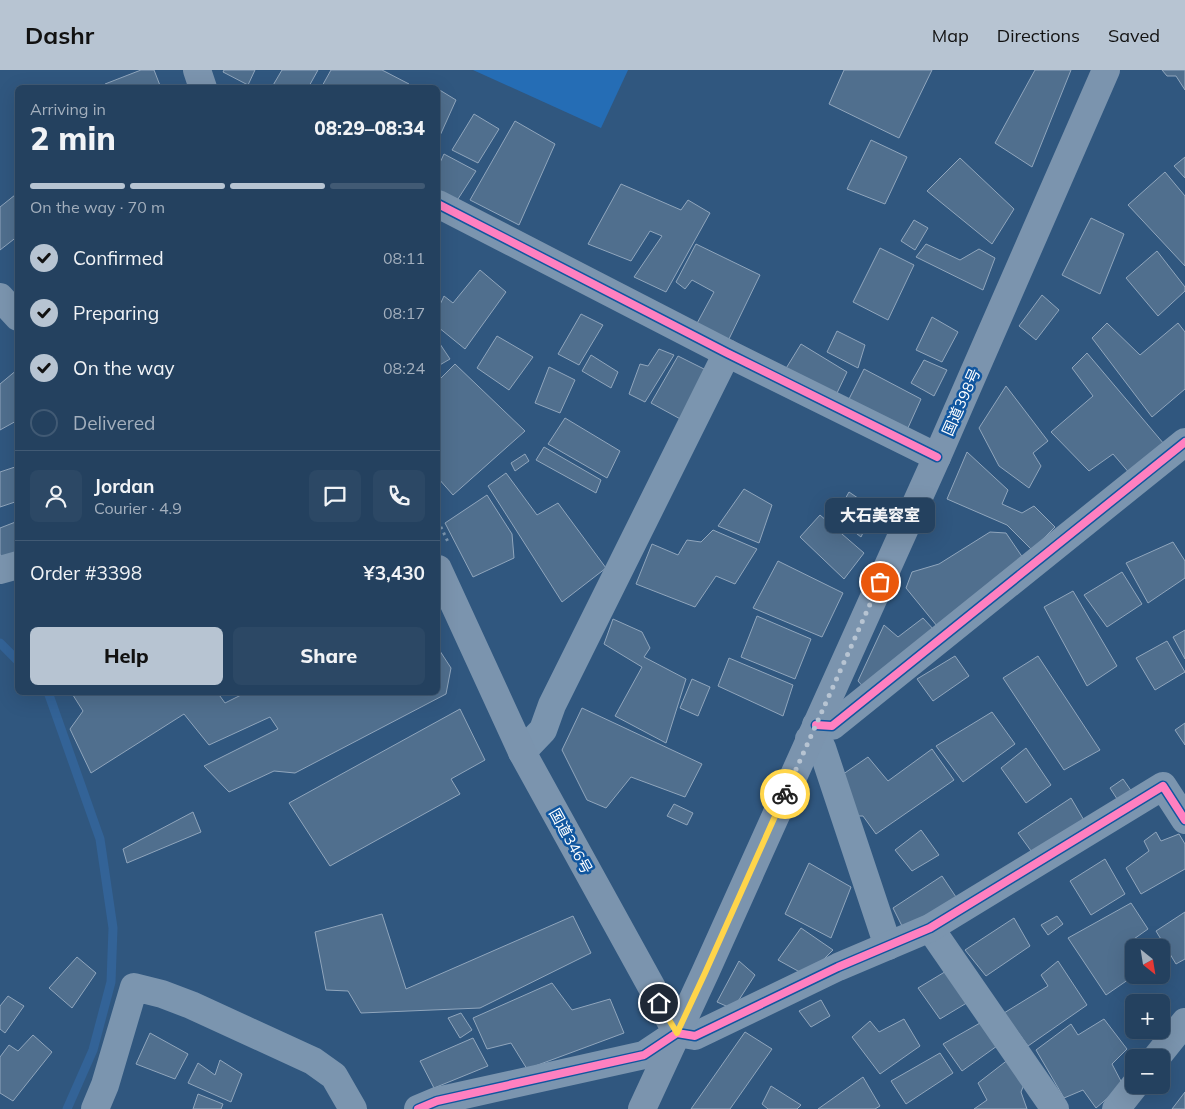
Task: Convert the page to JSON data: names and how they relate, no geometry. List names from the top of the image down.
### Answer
{
  "streets": {
    "highway": ["国道398号", "国道346号"]
  },
  "crossings": [
    ["国道398号", "国道346号"]
  ],
  "places": ["大石美容室"],
  "north": "bottom right",
  "page": {
    "header": "Dashr",
    "nav": ["Map", "Directions", "Saved"],
    "heading": ["2 min", "Arriving in", "08:29–08:34"],
    "panel": [
      "Jordan",
      "Courier · 4.9",
      "Order #3398",
      "¥3,430"
    ],
    "bar": "On the way · 70 m",
    "list": [
      ["Confirmed", "08:11"],
      ["Preparing", "08:17"],
      ["On the way", "08:24"],
      "Delivered"
    ],
    "bubble": "大石美容室",
    "buttons": ["Help", "Share"],
    "map_buttons": ["+", "−"]
  }
}
